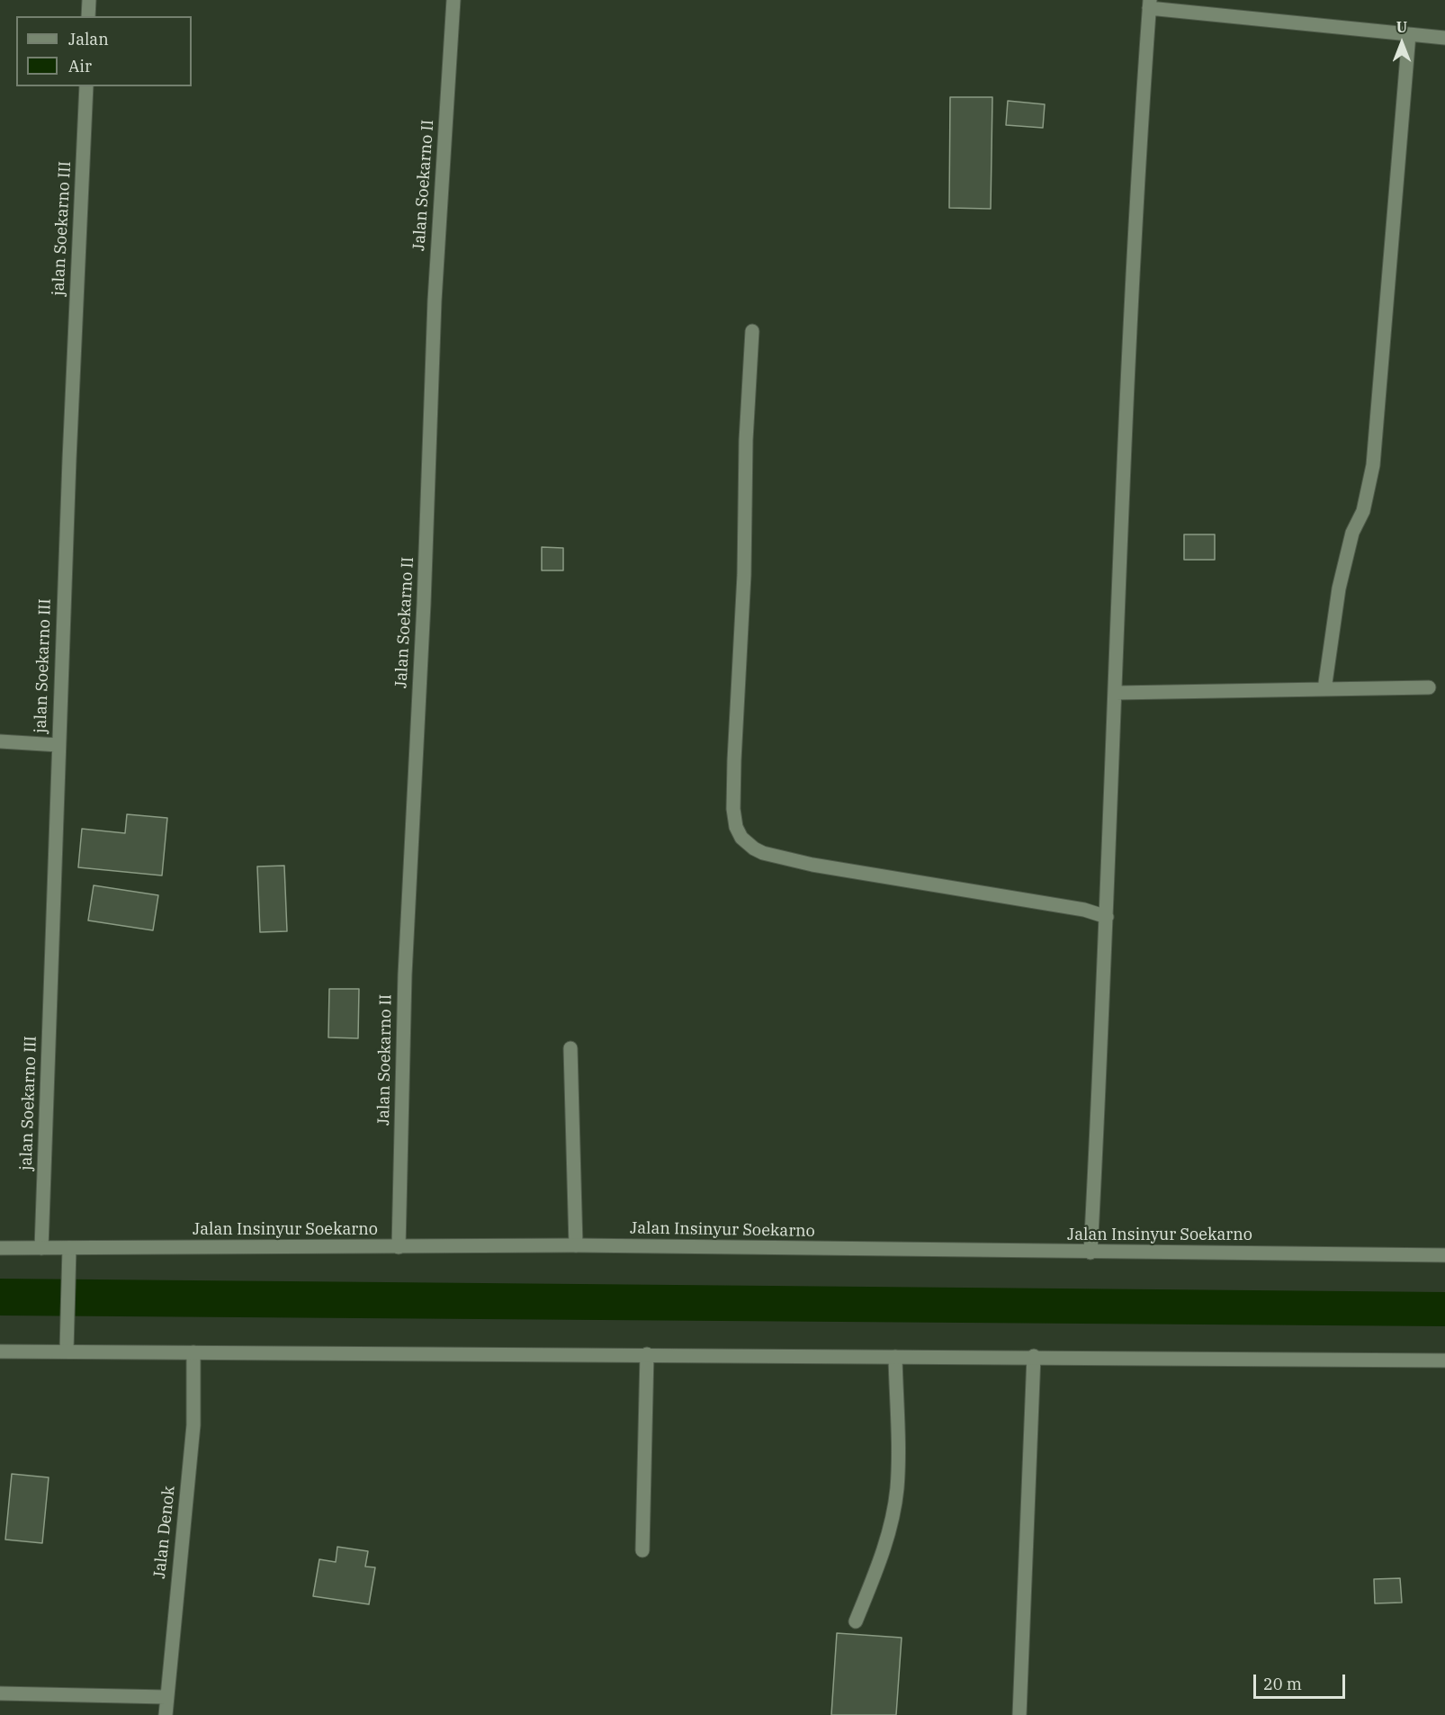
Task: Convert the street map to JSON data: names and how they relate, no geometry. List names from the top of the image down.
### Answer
{
  "streets": {
    "street": [
      "Jalan Soekarno II",
      "jalan Soekarno III",
      "Jalan Insinyur Soekarno",
      "Jalan Denok"
    ]
  },
  "crossings": [
    ["Jalan Soekarno II", "Jalan Insinyur Soekarno"],
    ["jalan Soekarno III", "Jalan Insinyur Soekarno"]
  ],
  "legend": ["Jalan", "Air"],
  "scale_bar": "20 m",
  "north": "top"
}
